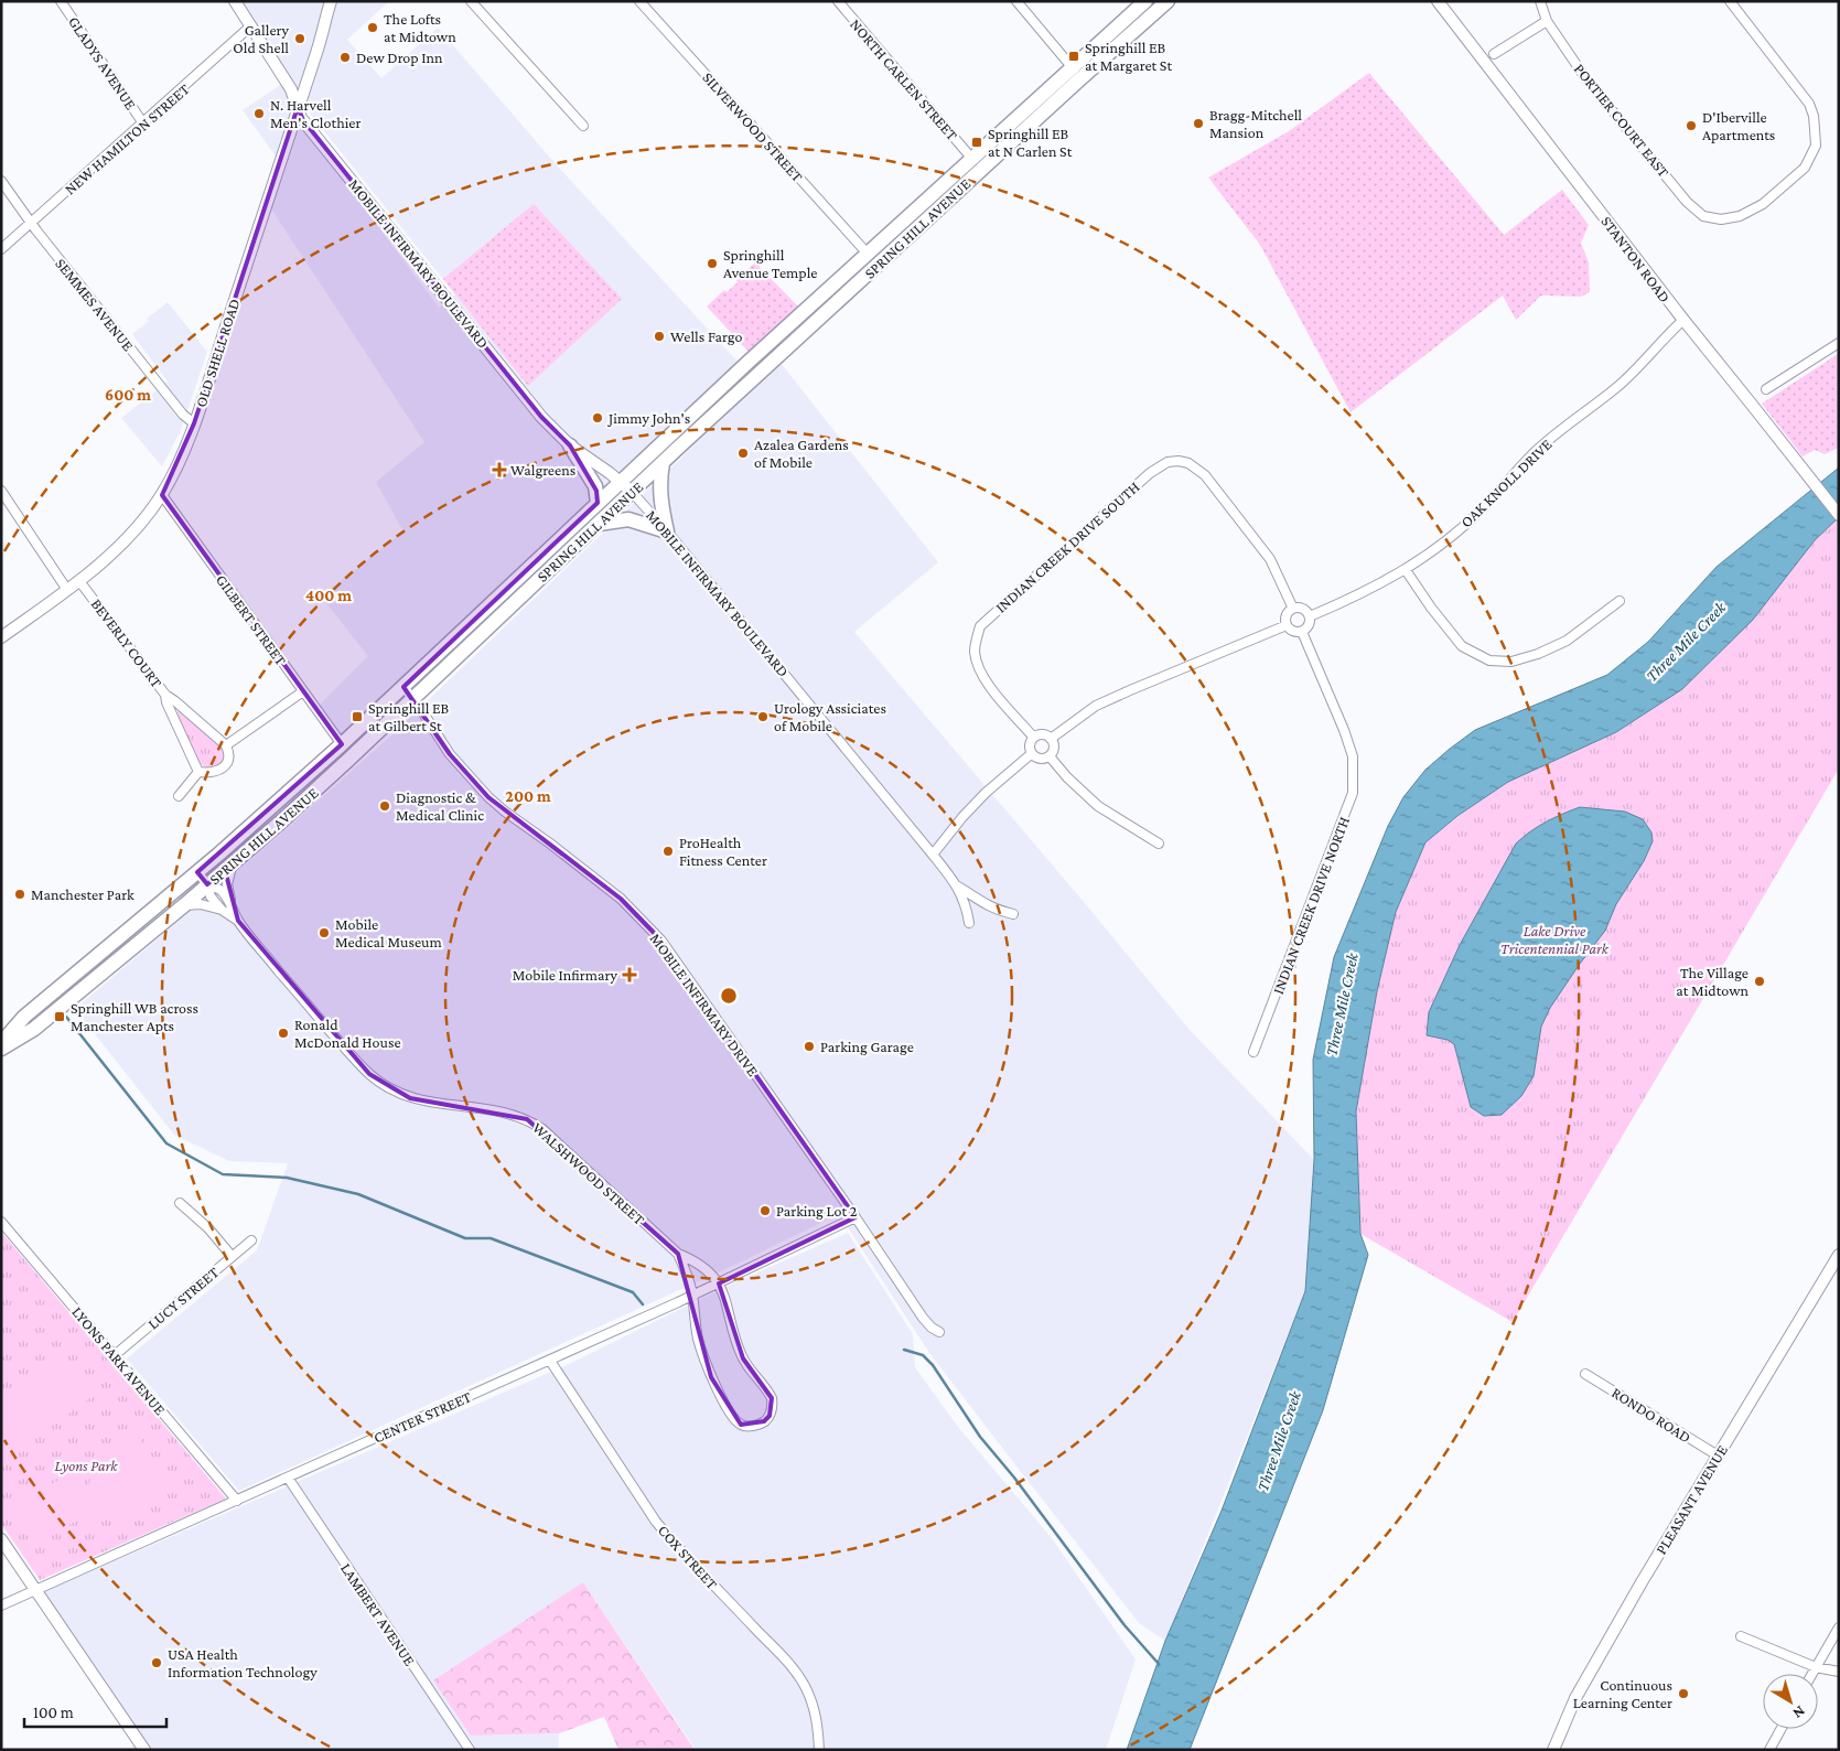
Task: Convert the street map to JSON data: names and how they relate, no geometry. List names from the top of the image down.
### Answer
{
  "streets": {
    "main road": ["SPRING HILL AVENUE"],
    "street": [
      "GLADYS AVENUE",
      "NORTH CARLEN STREET",
      "PORTIER COURT EAST",
      "SILVERWOOD STREET",
      "NEW HAMILTON STREET",
      "STANTON ROAD",
      "MOBILE INFIRMARY BOULEVARD",
      "SEMMES AVENUE",
      "OLD SHELL ROAD",
      "OAK KNOLL DRIVE",
      "INDIAN CREEK DRIVE SOUTH",
      "GILBERT STREET",
      "BEVERLY COURT",
      "INDIAN CREEK DRIVE NORTH",
      "MOBILE INFIRMARY DRIVE",
      "WALSHWOOD STREET",
      "LUCY STREET",
      "LYONS PARK AVENUE",
      "RONDO ROAD",
      "CENTER STREET",
      "PLEASANT AVENUE",
      "COX STREET",
      "LAMBERT AVENUE"
    ]
  },
  "crossings": [
    ["GLADYS AVENUE", "NEW HAMILTON STREET"],
    ["NORTH CARLEN STREET", "SPRING HILL AVENUE"],
    ["SILVERWOOD STREET", "SPRING HILL AVENUE"],
    ["NEW HAMILTON STREET", "MOBILE INFIRMARY BOULEVARD"],
    ["NEW HAMILTON STREET", "SEMMES AVENUE"],
    ["SPRING HILL AVENUE", "MOBILE INFIRMARY BOULEVARD"],
    ["SPRING HILL AVENUE", "GILBERT STREET"],
    ["SPRING HILL AVENUE", "MOBILE INFIRMARY DRIVE"],
    ["SPRING HILL AVENUE", "WALSHWOOD STREET"],
    ["STANTON ROAD", "OAK KNOLL DRIVE"],
    ["MOBILE INFIRMARY BOULEVARD", "OLD SHELL ROAD"],
    ["SEMMES AVENUE", "OLD SHELL ROAD"],
    ["OLD SHELL ROAD", "GILBERT STREET"],
    ["OLD SHELL ROAD", "BEVERLY COURT"],
    ["OAK KNOLL DRIVE", "INDIAN CREEK DRIVE SOUTH"],
    ["OAK KNOLL DRIVE", "INDIAN CREEK DRIVE NORTH"],
    ["INDIAN CREEK DRIVE SOUTH", "INDIAN CREEK DRIVE NORTH"],
    ["MOBILE INFIRMARY DRIVE", "CENTER STREET"],
    ["WALSHWOOD STREET", "CENTER STREET"],
    ["LUCY STREET", "LYONS PARK AVENUE"],
    ["LYONS PARK AVENUE", "CENTER STREET"],
    ["RONDO ROAD", "PLEASANT AVENUE"],
    ["CENTER STREET", "COX STREET"],
    ["CENTER STREET", "LAMBERT AVENUE"]
  ],
  "water": ["Three Mile Creek"],
  "parks": ["Lake Drive Tricentennial Park", "Lyons Park"],
  "places": {
    "other": [
      "The Lofts at Midtown",
      "Gallery Old Shell",
      "Dew Drop Inn",
      "N. Harvell Men's Clothier",
      "Bragg-Mitchell Mansion",
      "D'Iberville Apartments",
      "Springhill Avenue Temple",
      "Wells Fargo",
      "Jimmy John's",
      "Azalea Gardens of Mobile",
      "Urology Assiciates of Mobile",
      "Diagnostic & Medical Clinic",
      "ProHealth Fitness Center",
      "Manchester Park",
      "Mobile Medical Museum",
      "The Village at Midtown",
      "Ronald McDonald House",
      "Parking Garage",
      "Parking Lot 2",
      "USA Health Information Technology",
      "Continuous Learning Center"
    ],
    "transit": [
      "Springhill EB at Margaret St",
      "Springhill EB at N Carlen St",
      "Springhill EB at Gilbert St",
      "Springhill WB across Manchester Apts"
    ],
    "health": ["Walgreens", "Mobile Infirmary"]
  },
  "scale_bar": "100 m",
  "north": "bottom right",
  "rings": ["600 m", "400 m", "200 m"]
}
